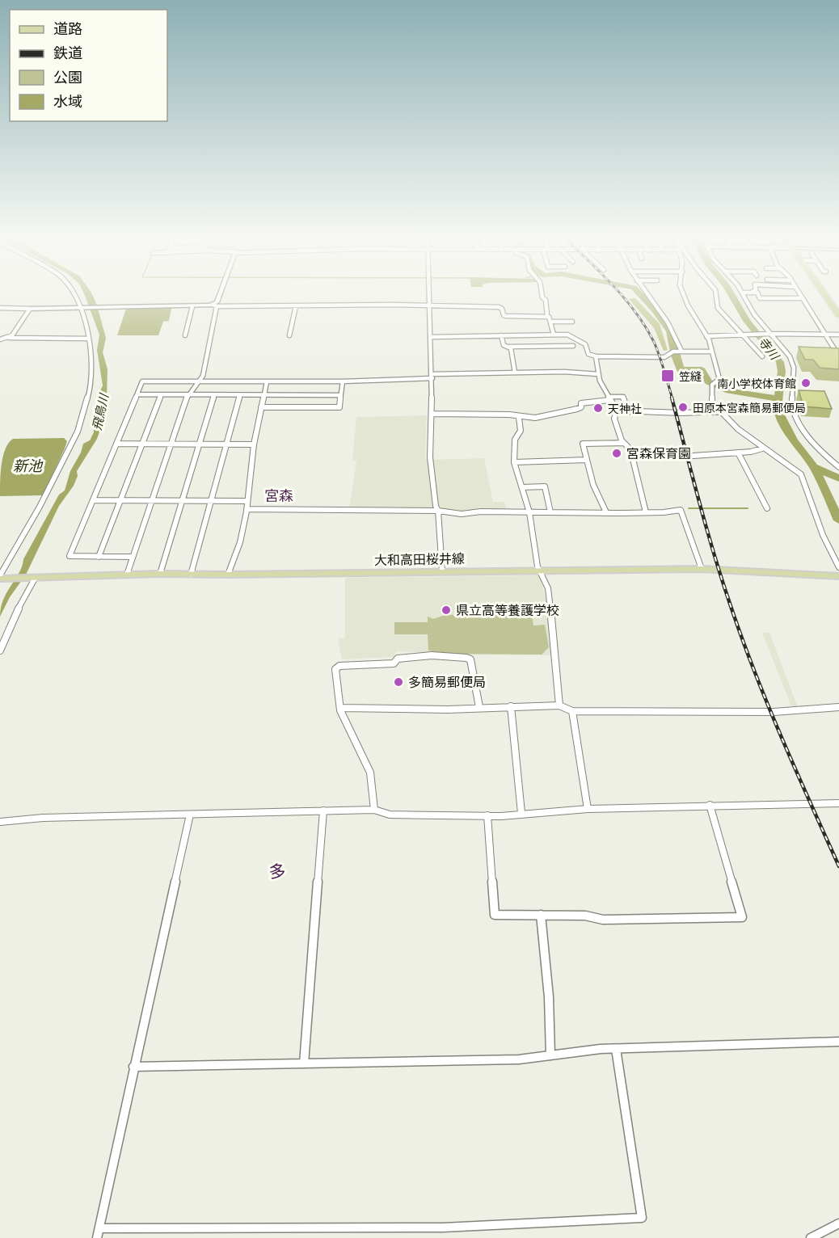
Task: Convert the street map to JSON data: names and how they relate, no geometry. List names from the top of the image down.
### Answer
{
  "streets": {
    "main road": ["大和高田桜井線"]
  },
  "districts": ["宮森", "多"],
  "water": ["寺川", "飛鳥川", "新池"],
  "places": {
    "transit": ["笠縫"],
    "other": [
      "南小学校体育館",
      "田原本宮森簡易郵便局",
      "天神社",
      "宮森保育園",
      "県立高等養護学校",
      "多簡易郵便局"
    ]
  },
  "legend": [
    "道路",
    "鉄道",
    "公園",
    "水域"
  ]
}
